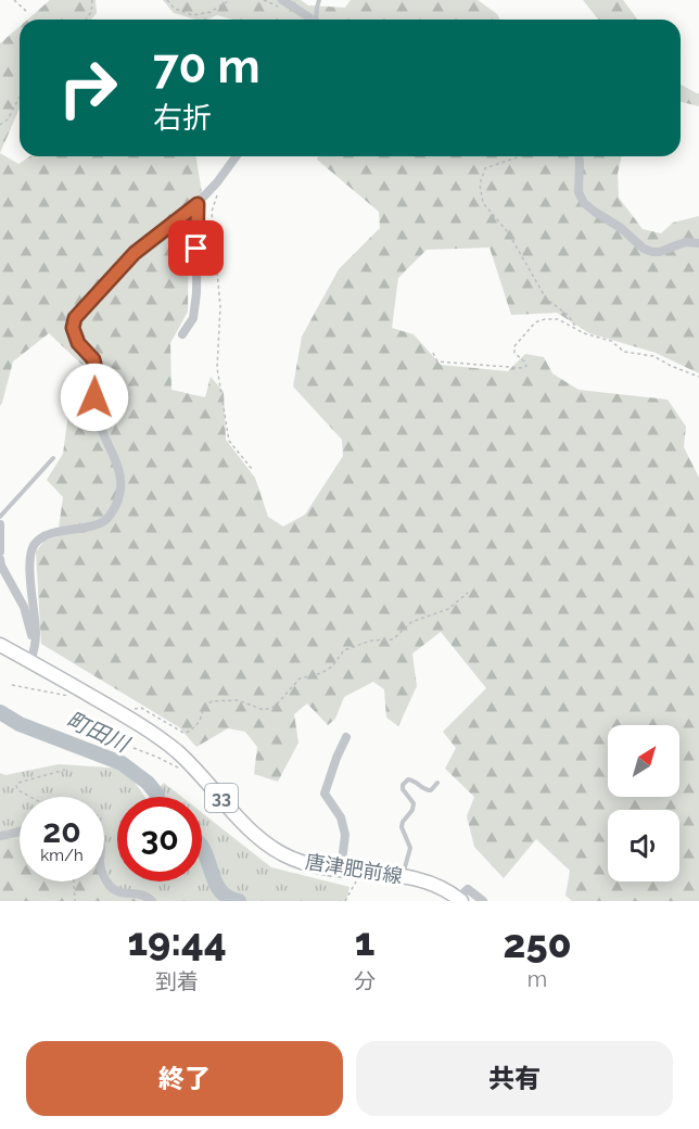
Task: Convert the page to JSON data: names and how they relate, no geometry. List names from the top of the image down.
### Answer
{
  "streets": {
    "main road": ["33", "唐津肥前線"]
  },
  "water": ["町田川"],
  "north": "top right",
  "page": {
    "turn": ["70 m", "右折"],
    "speed": "20 km/h",
    "limit": "30",
    "eta": [
      "19:44",
      "到着",
      "1",
      "分",
      "250",
      "m"
    ],
    "buttons": ["終了", "共有"]
  }
}
